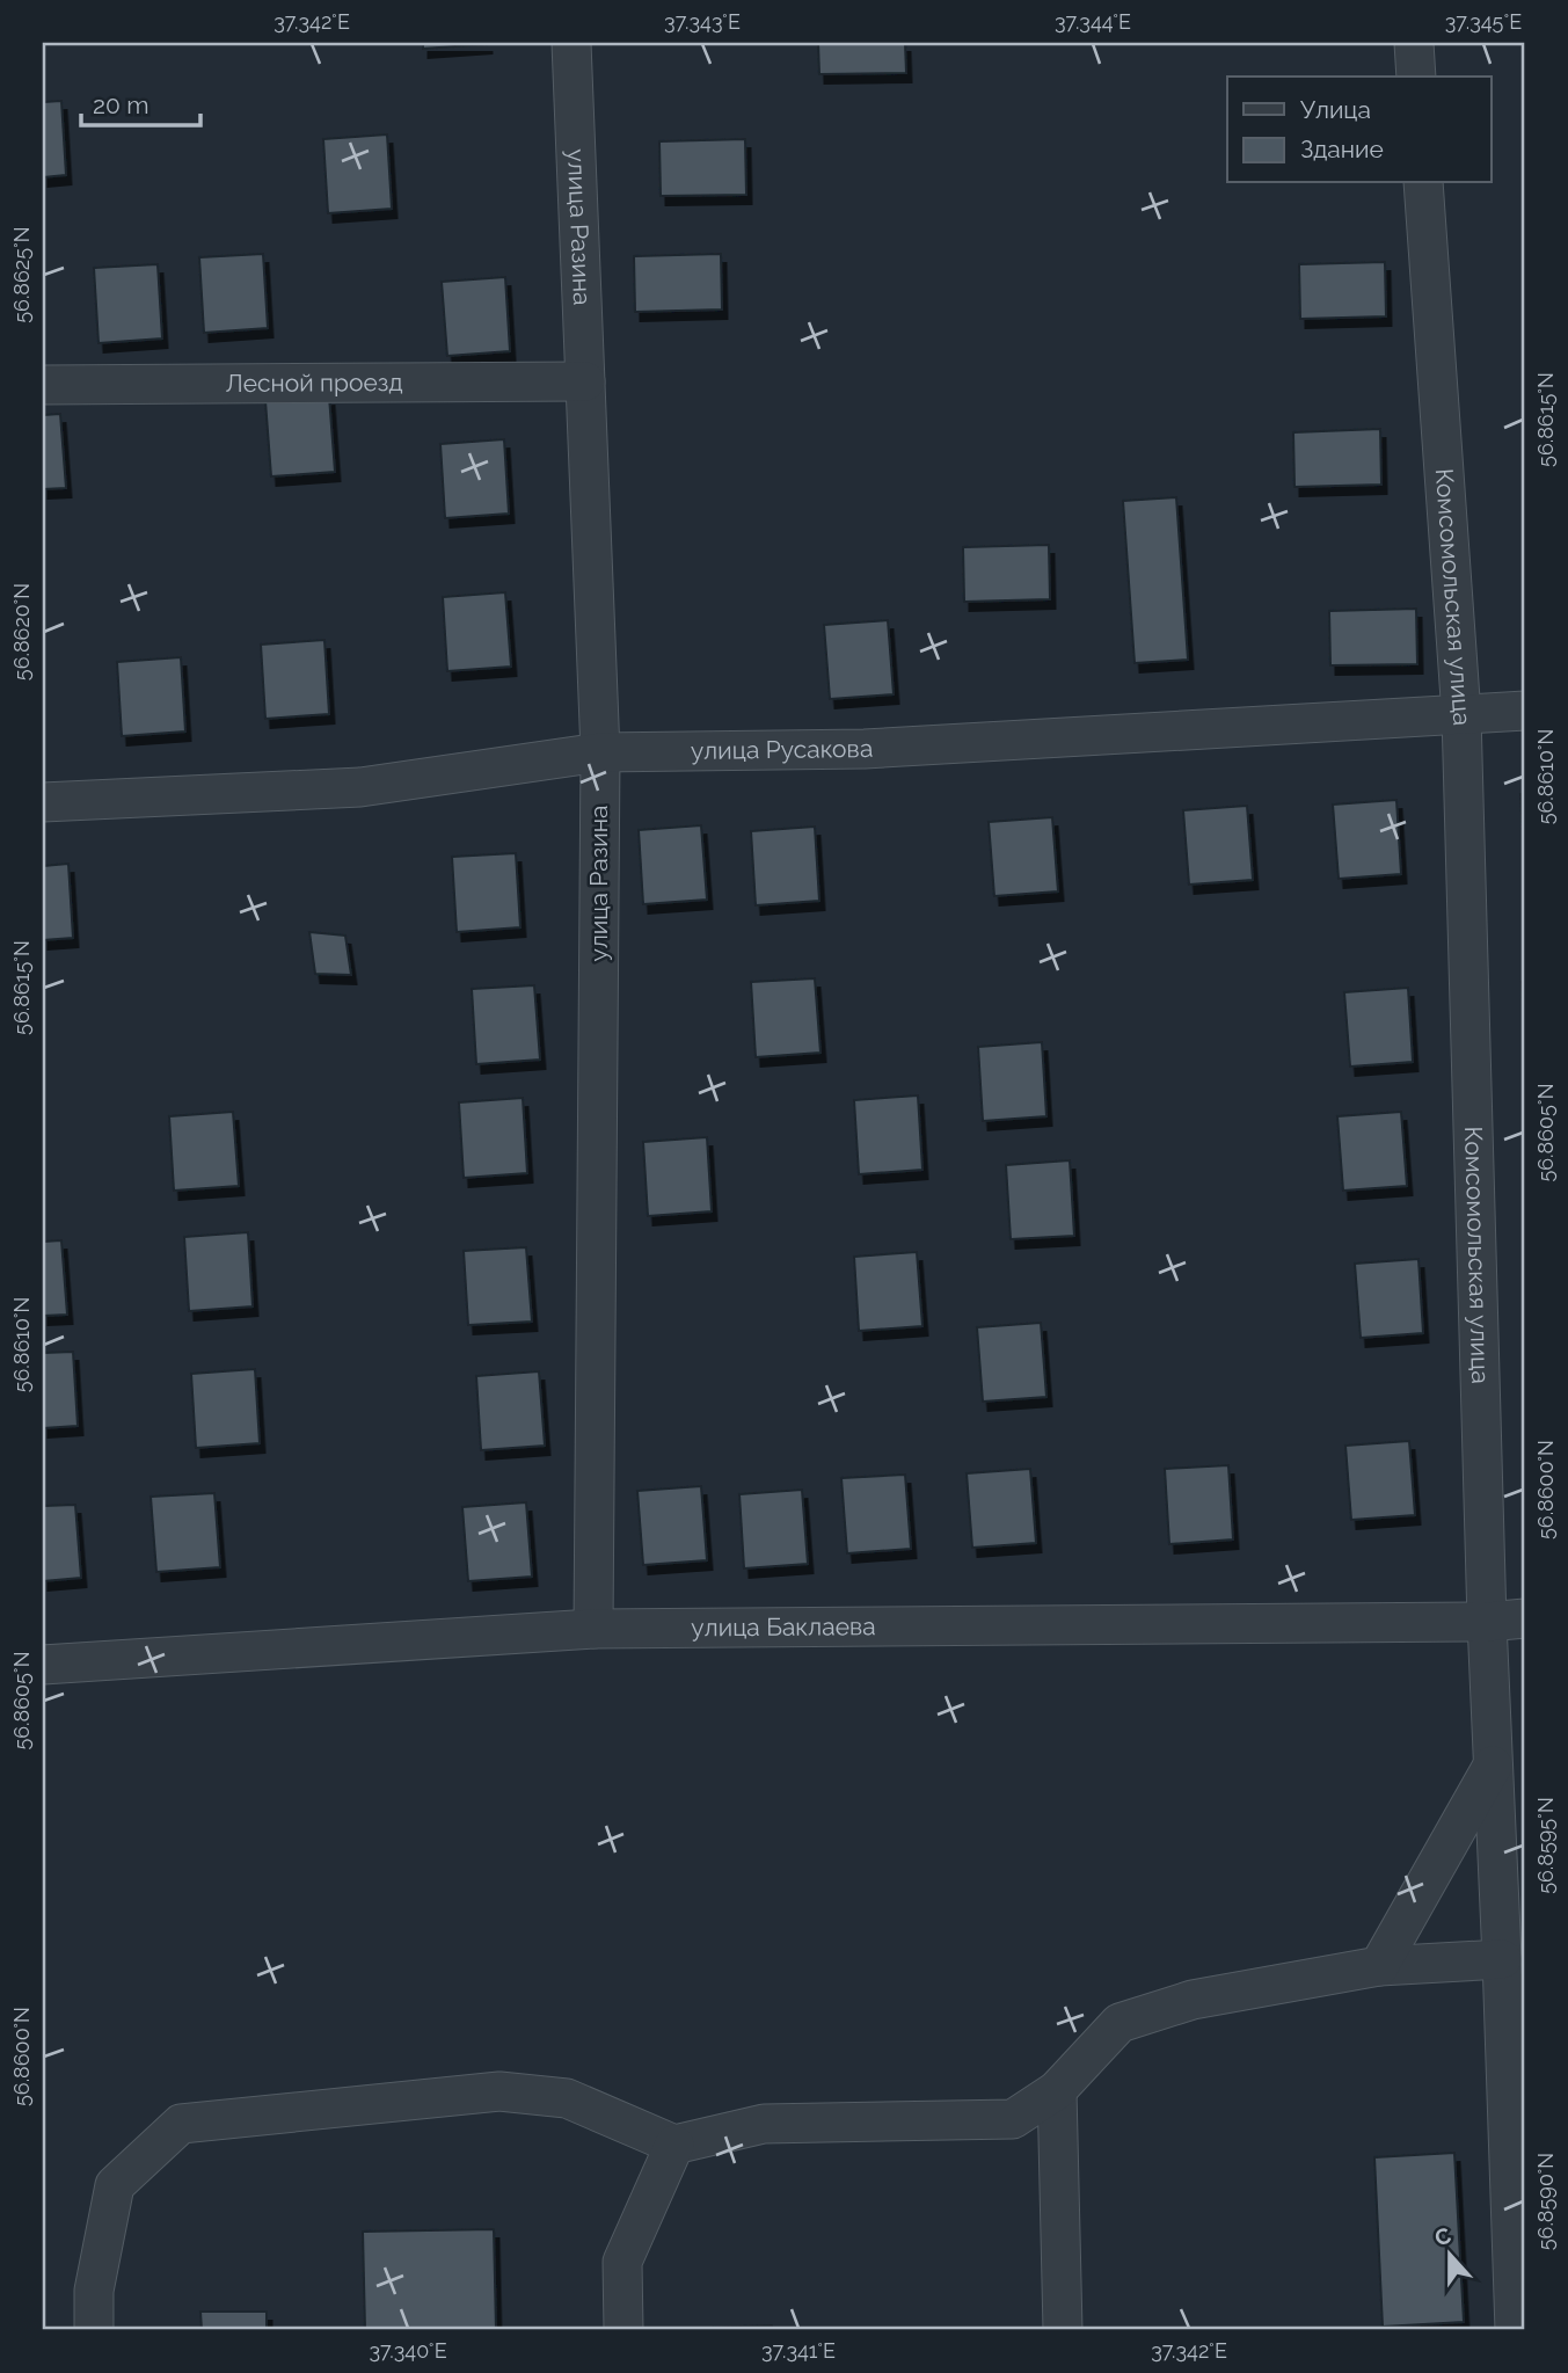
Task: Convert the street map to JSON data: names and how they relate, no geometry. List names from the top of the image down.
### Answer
{
  "streets": {
    "street": [
      "улица Разина",
      "Лесной проезд",
      "Комсомольская улица",
      "улица Русакова",
      "улица Баклаева"
    ]
  },
  "crossings": [
    ["улица Разина", "Лесной проезд"],
    ["улица Разина", "улица Русакова"],
    ["улица Разина", "улица Баклаева"],
    ["Комсомольская улица", "улица Русакова"],
    ["Комсомольская улица", "улица Баклаева"]
  ],
  "legend": ["Улица", "Здание"],
  "scale_bar": "20 m",
  "north": "top",
  "coordinates": [
    "37.342°E",
    "37.343°E",
    "37.344°E",
    "37.345°E",
    "56.8625°N",
    "56.8615°N",
    "56.8620°N",
    "56.8610°N",
    "56.8605°N",
    "56.8600°N",
    "56.8595°N",
    "56.8590°N",
    "37.340°E",
    "37.341°E"
  ]
}
